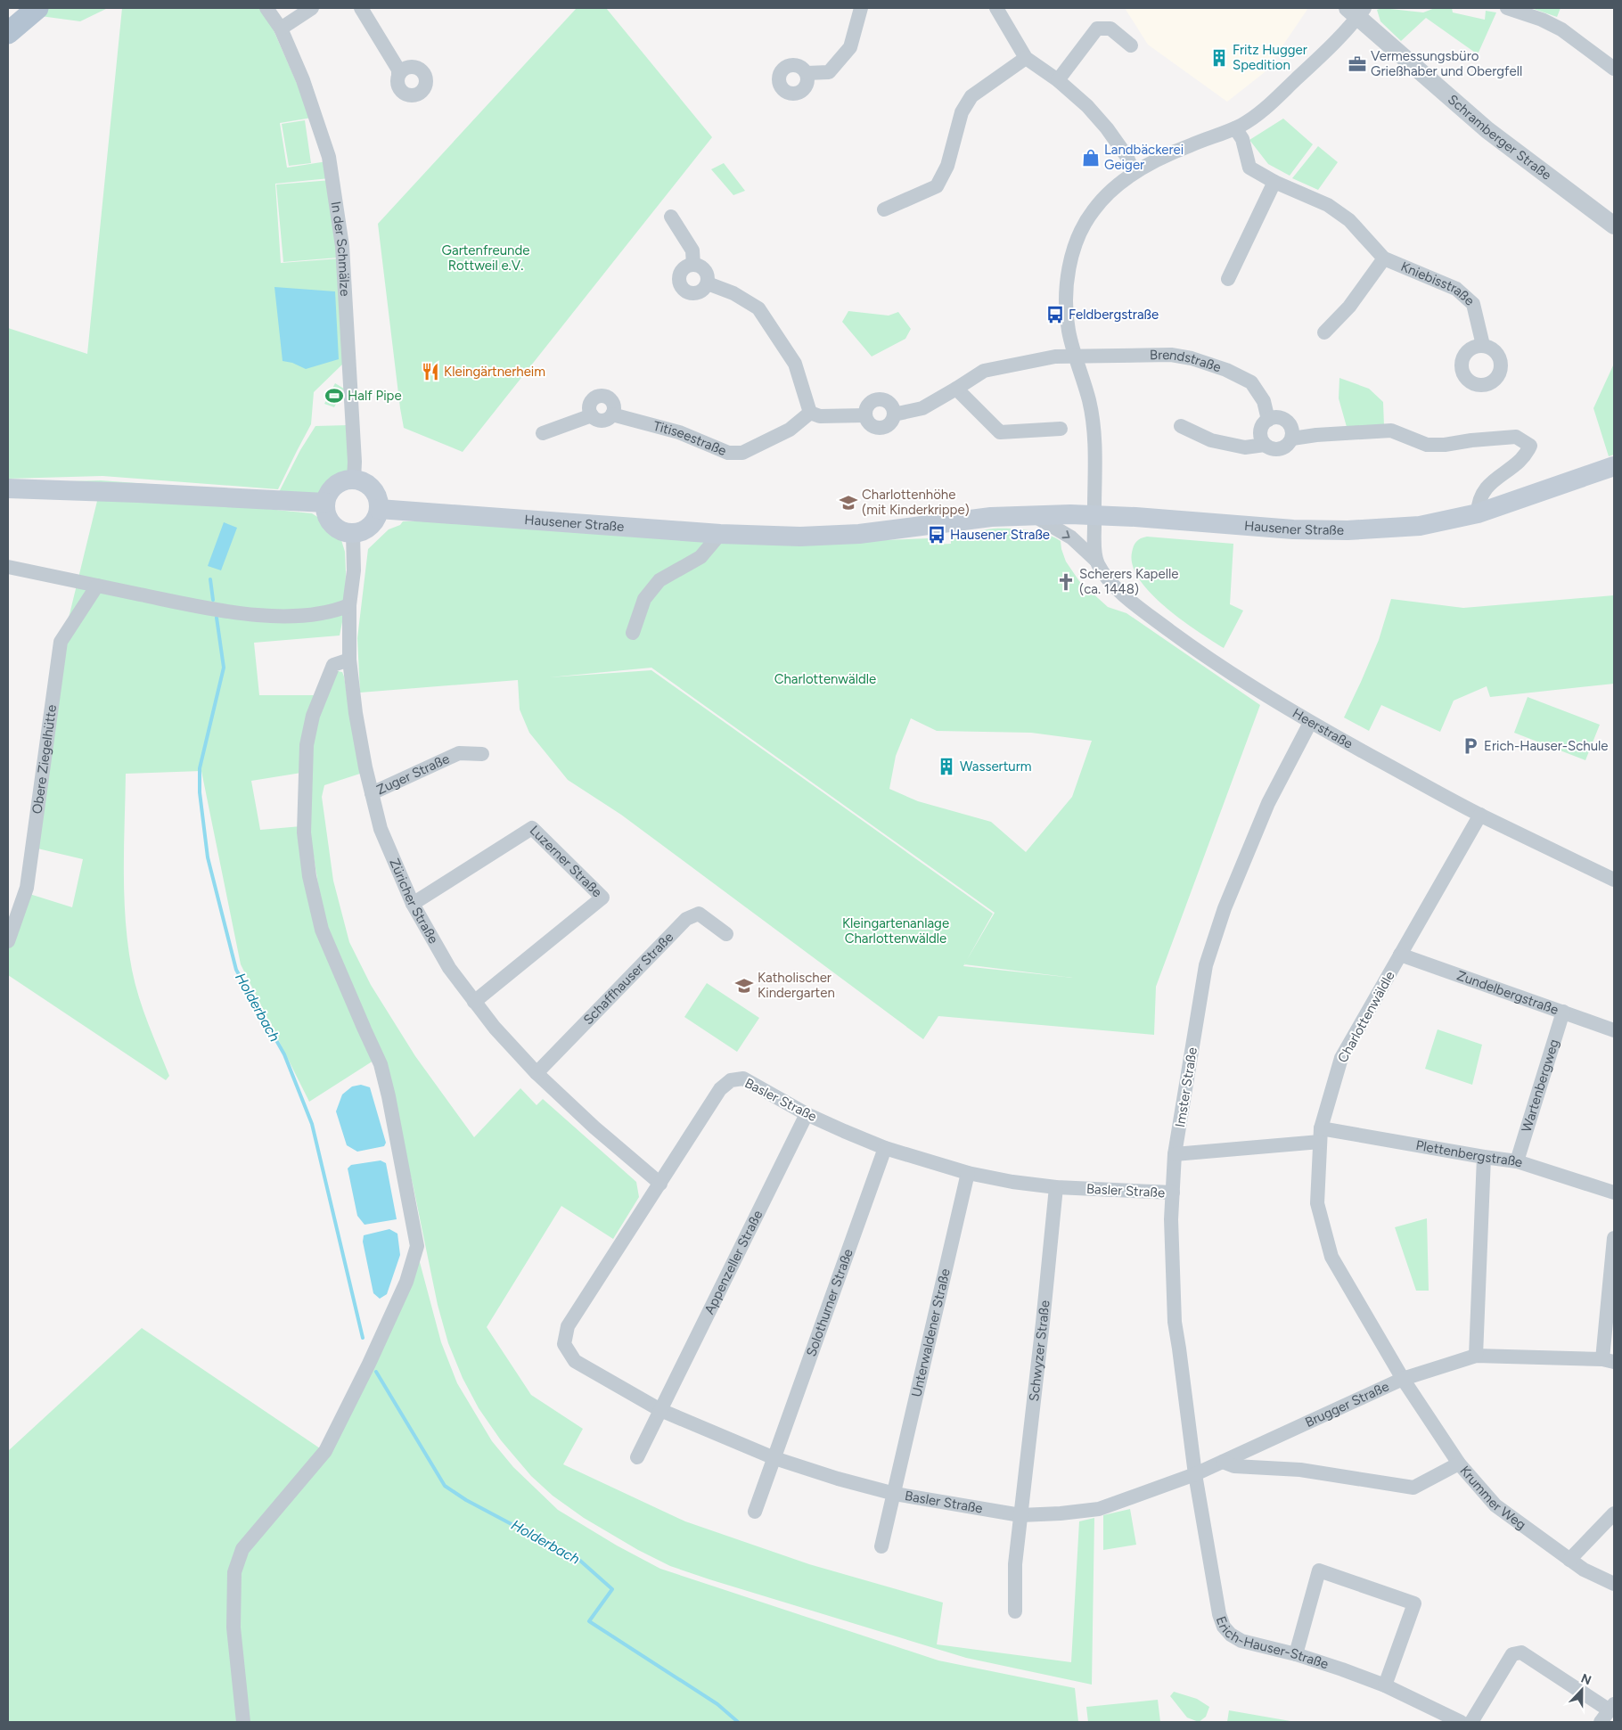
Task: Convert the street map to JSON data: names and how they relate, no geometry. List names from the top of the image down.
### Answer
{
  "streets": {
    "main road": ["Hausener Straße"],
    "street": [
      "Schramberger Straße",
      "In der Schmälze",
      "Kniebisstraße",
      "Brendstraße",
      "Titiseestraße",
      "Heerstraße",
      "Obere Ziegelhütte",
      "Zuger Straße",
      "Luzerner Straße",
      "Züricher Straße",
      "Schaffhauser Straße",
      "Zundelbergstraße",
      "Charlottenwäldle",
      "Wartenbergweg",
      "Imster Straße",
      "Basler Straße",
      "Plettenbergstraße",
      "Appenzeller Straße",
      "Solothurner Straße",
      "Unterwaldener Straße",
      "Schwyzer Straße",
      "Brugger Straße",
      "Krummer Weg",
      "Erich-Hauser-Straße"
    ]
  },
  "crossings": [
    ["In der Schmälze", "Hausener Straße"],
    ["In der Schmälze", "Züricher Straße"],
    ["Hausener Straße", "Heerstraße"],
    ["Hausener Straße", "Züricher Straße"],
    ["Heerstraße", "Charlottenwäldle"],
    ["Heerstraße", "Imster Straße"],
    ["Zuger Straße", "Züricher Straße"],
    ["Luzerner Straße", "Züricher Straße"],
    ["Züricher Straße", "Schaffhauser Straße"],
    ["Züricher Straße", "Basler Straße"],
    ["Zundelbergstraße", "Charlottenwäldle"],
    ["Zundelbergstraße", "Wartenbergweg"],
    ["Charlottenwäldle", "Plettenbergstraße"],
    ["Charlottenwäldle", "Brugger Straße"],
    ["Charlottenwäldle", "Krummer Weg"],
    ["Wartenbergweg", "Plettenbergstraße"],
    ["Imster Straße", "Basler Straße"],
    ["Imster Straße", "Plettenbergstraße"],
    ["Imster Straße", "Brugger Straße"],
    ["Imster Straße", "Erich-Hauser-Straße"],
    ["Basler Straße", "Appenzeller Straße"],
    ["Basler Straße", "Solothurner Straße"],
    ["Basler Straße", "Unterwaldener Straße"],
    ["Basler Straße", "Schwyzer Straße"],
    ["Basler Straße", "Brugger Straße"],
    ["Basler Straße", "Erich-Hauser-Straße"],
    ["Brugger Straße", "Krummer Weg"],
    ["Brugger Straße", "Erich-Hauser-Straße"]
  ],
  "water": ["Holderbach"],
  "parks": ["Gartenfreunde Rottweil e.V.", "Charlottenwäldle", "Kleingartenanlage Charlottenwäldle"],
  "places": {
    "building": ["Fritz Hugger Spedition", "Wasserturm"],
    "office": ["Vermessungsbüro Grießhaber und Obergfell"],
    "shop": ["Landbäckerei Geiger"],
    "bus stop": ["Feldbergstraße", "Hausener Straße"],
    "restaurant": ["Kleingärtnerheim"],
    "sports": ["Half Pipe"],
    "school or university": ["Charlottenhöhe (mit Kinderkrippe)", "Katholischer Kindergarten"],
    "church": ["Scherers Kapelle (ca. 1448)"],
    "parking": ["Erich-Hauser-Schule"]
  },
  "north": "top"
}
